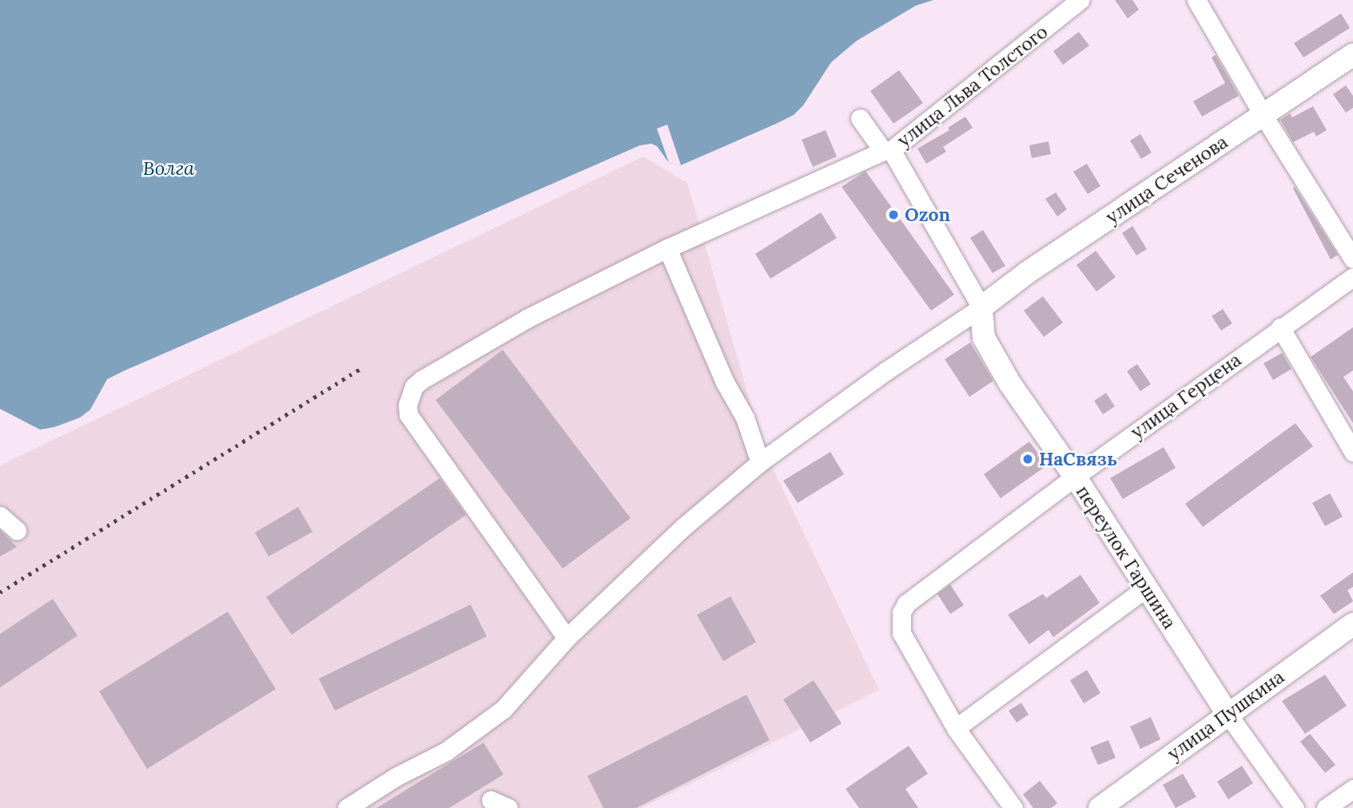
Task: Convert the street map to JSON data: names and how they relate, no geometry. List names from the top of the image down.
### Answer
{
  "streets": {
    "main road": ["улица Сеченова", "переулок Гаршина", "улица Пушкина"],
    "street": ["улица Льва Толстого", "улица Герцена"]
  },
  "crossings": [
    ["улица Льва Толстого", "переулок Гаршина"],
    ["улица Сеченова", "переулок Гаршина"],
    ["улица Герцена", "переулок Гаршина"],
    ["переулок Гаршина", "улица Пушкина"]
  ],
  "water": ["Волга"],
  "places": ["Ozon", "НаСвязь"]
}
